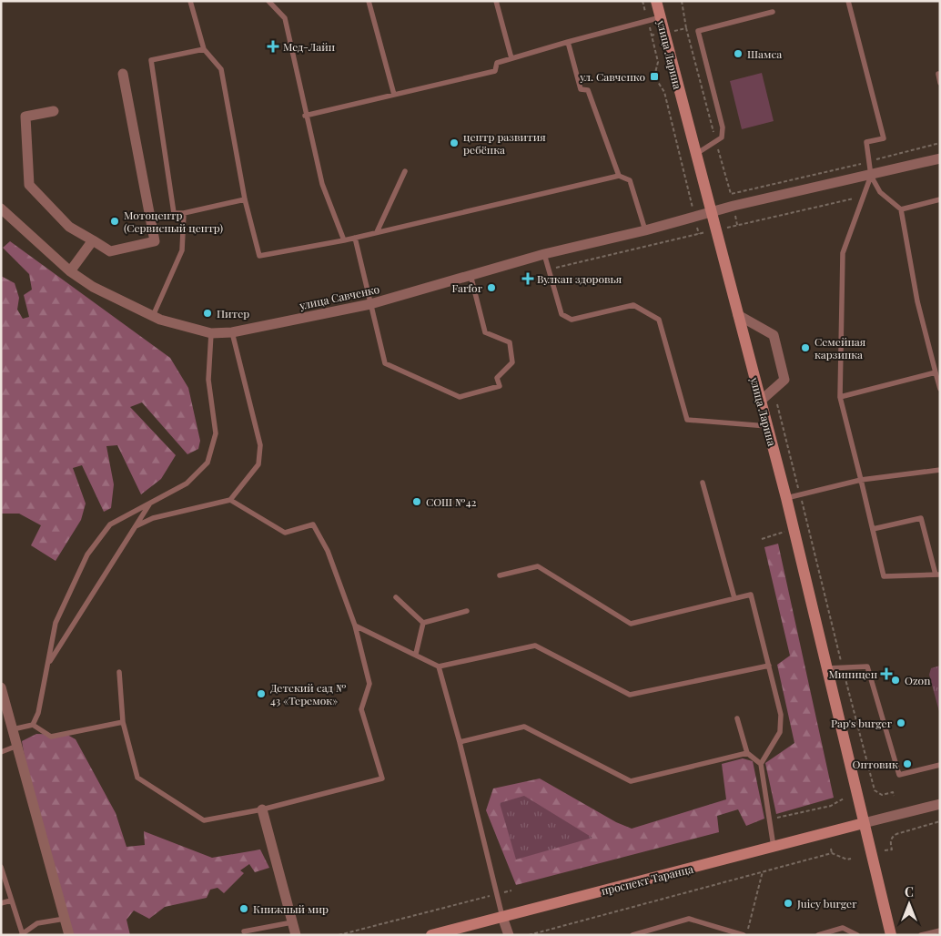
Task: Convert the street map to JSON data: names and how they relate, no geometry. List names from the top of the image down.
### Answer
{
  "streets": {
    "main road": ["улица Ларина", "проспект Таранца"],
    "street": ["улица Савченко"]
  },
  "crossings": [
    ["улица Ларина", "улица Савченко"],
    ["улица Ларина", "проспект Таранца"]
  ],
  "places": {
    "health": ["Мед-Лайн", "Вулкан здоровья", "Миницен"],
    "other": [
      "Шамса",
      "центр развития ребёнка",
      "Мотоцентр (Сервисный центр)",
      "Farfor",
      "Питер",
      "Семейная карзинка",
      "СОШ №42",
      "Ozon",
      "Детский сад № 43 «Теремок»",
      "Pap's burger",
      "Оптовик",
      "Juicy burger",
      "Книжный мир"
    ],
    "transit": ["ул. Савченко"]
  },
  "north": "top"
}
